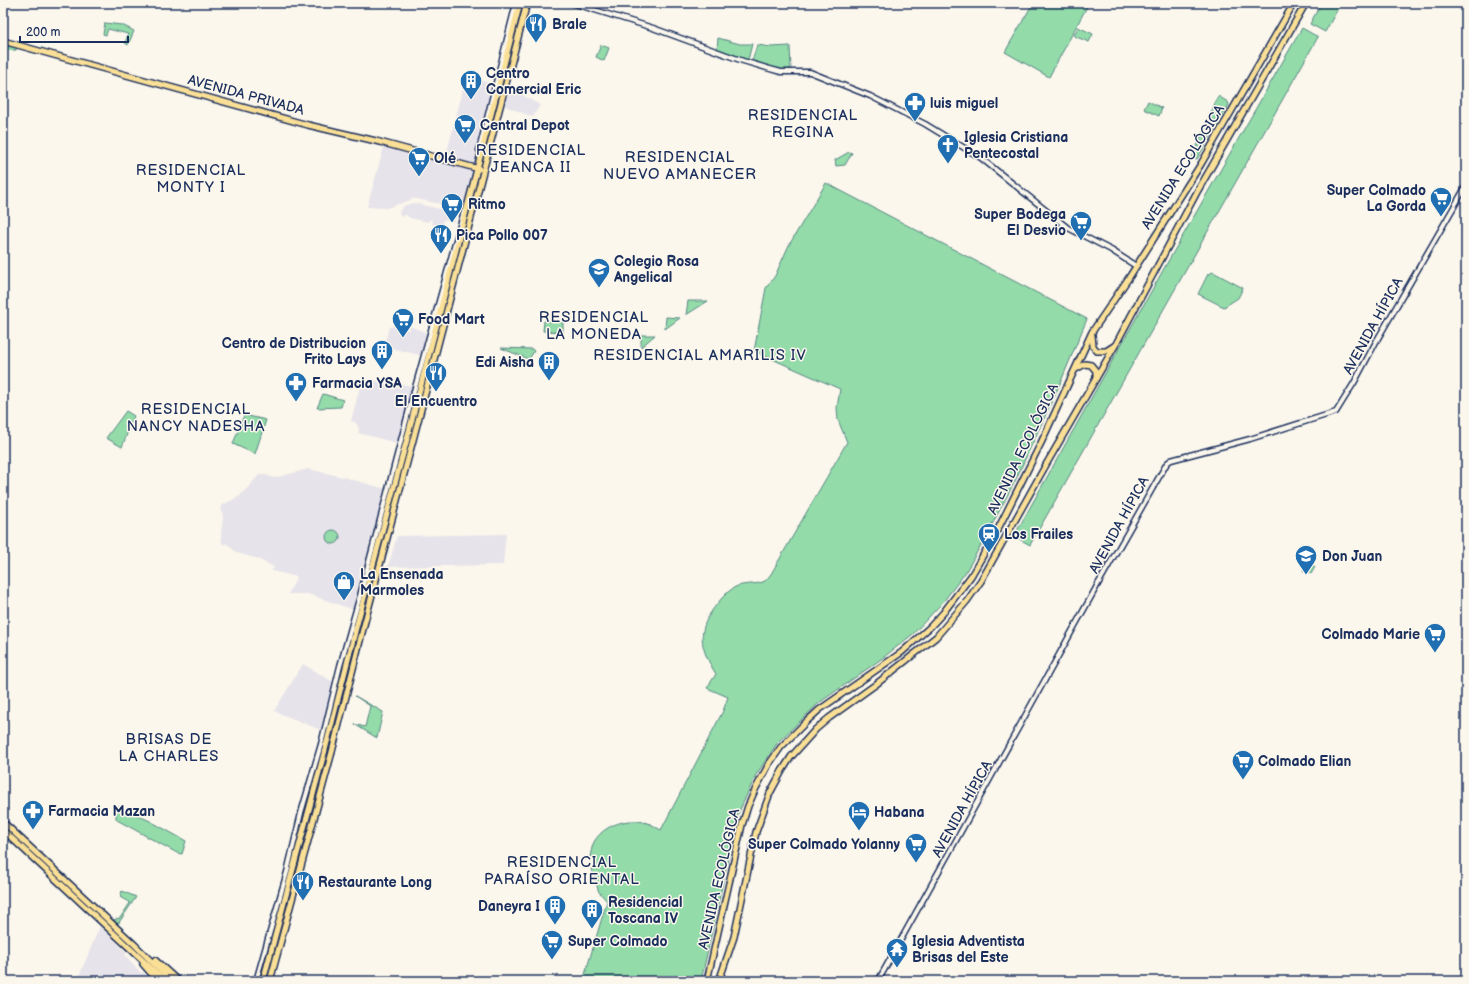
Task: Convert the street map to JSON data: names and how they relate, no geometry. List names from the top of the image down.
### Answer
{
  "streets": {
    "main road": ["AVENIDA PRIVADA", "AVENIDA ECOLÓGICA"],
    "street": ["AVENIDA HÍPICA"]
  },
  "districts": [
    "RESIDENCIAL REGINA",
    "RESIDENCIAL JEANCA II",
    "RESIDENCIAL NUEVO AMANECER",
    "RESIDENCIAL MONTY I",
    "RESIDENCIAL LA MONEDA",
    "RESIDENCIAL AMARILIS IV",
    "RESIDENCIAL NANCY NADESHA",
    "BRISAS DE LA CHARLES",
    "RESIDENCIAL PARAÍSO ORIENTAL"
  ],
  "places": {
    "restaurant": [
      "Brale",
      "Pica Pollo 007",
      "El Encuentro",
      "Restaurante Long"
    ],
    "building": [
      "Centro Comercial Eric",
      "Centro de Distribucion Frito Lays",
      "Edi Aisha",
      "Daneyra I",
      "Residencial Toscana IV"
    ],
    "pharmacy": ["luis miguel", "Farmacia YSA", "Farmacia Mazan"],
    "supermarket": [
      "Central Depot",
      "Olé",
      "Super Colmado La Gorda",
      "Ritmo",
      "Super Bodega El Desvio",
      "Food Mart",
      "Colmado Marie",
      "Colmado Elian",
      "Super Colmado Yolanny",
      "Super Colmado"
    ],
    "church": ["Iglesia Cristiana Pentecostal"],
    "school or university": ["Colegio Rosa Angelical", "Don Juan"],
    "station": ["Los Frailes"],
    "shop": ["La Ensenada Marmoles"],
    "hotel": ["Habana"],
    "temple": ["Iglesia Adventista Brisas del Este"]
  },
  "scale_bar": "200 m"
}
